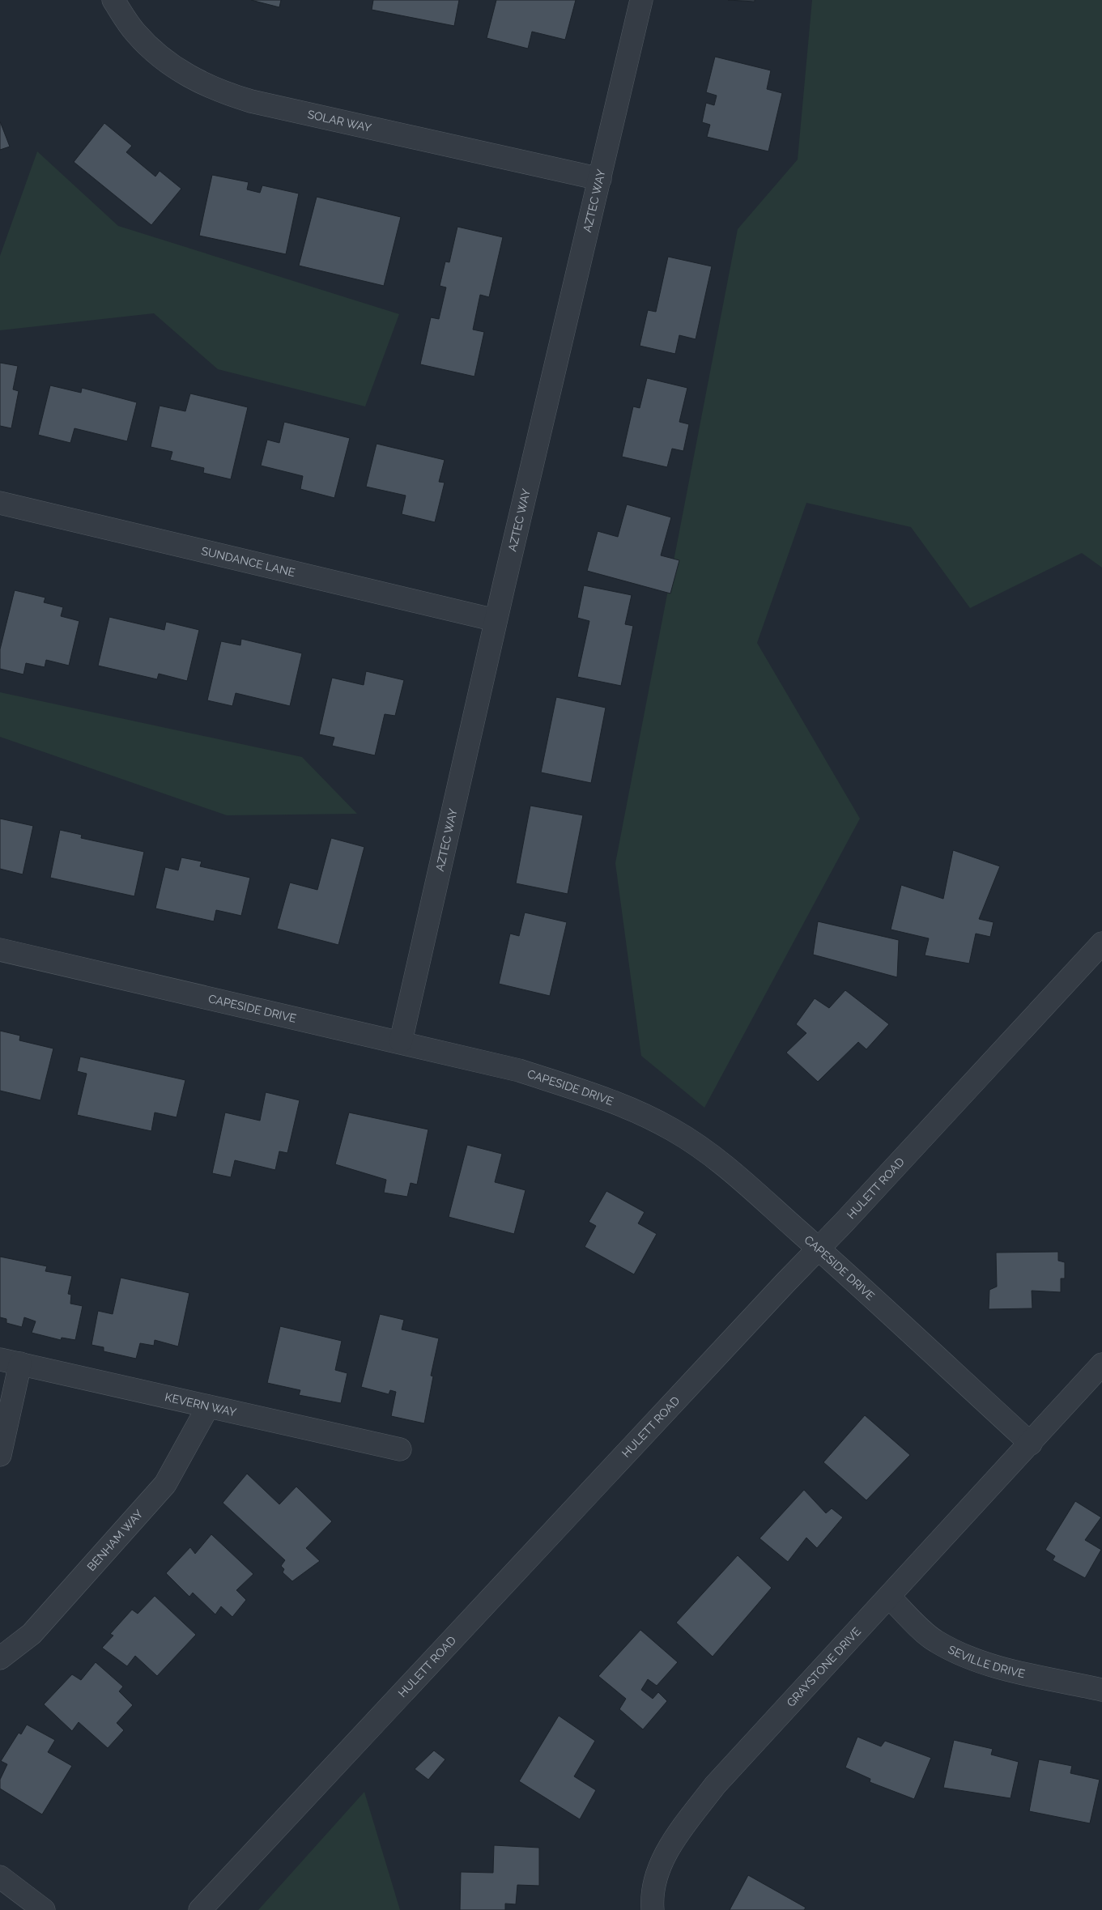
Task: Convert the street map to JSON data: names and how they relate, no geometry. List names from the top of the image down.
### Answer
{
  "streets": {
    "street": [
      "SOLAR WAY",
      "AZTEC WAY",
      "SUNDANCE LANE",
      "CAPESIDE DRIVE",
      "HULETT ROAD",
      "KEVERN WAY",
      "BENHAM WAY",
      "SEVILLE DRIVE",
      "GRAYSTONE DRIVE"
    ]
  },
  "crossings": [
    ["SOLAR WAY", "AZTEC WAY"],
    ["AZTEC WAY", "SUNDANCE LANE"],
    ["AZTEC WAY", "CAPESIDE DRIVE"],
    ["CAPESIDE DRIVE", "HULETT ROAD"],
    ["CAPESIDE DRIVE", "GRAYSTONE DRIVE"],
    ["KEVERN WAY", "BENHAM WAY"],
    ["SEVILLE DRIVE", "GRAYSTONE DRIVE"]
  ]
}
